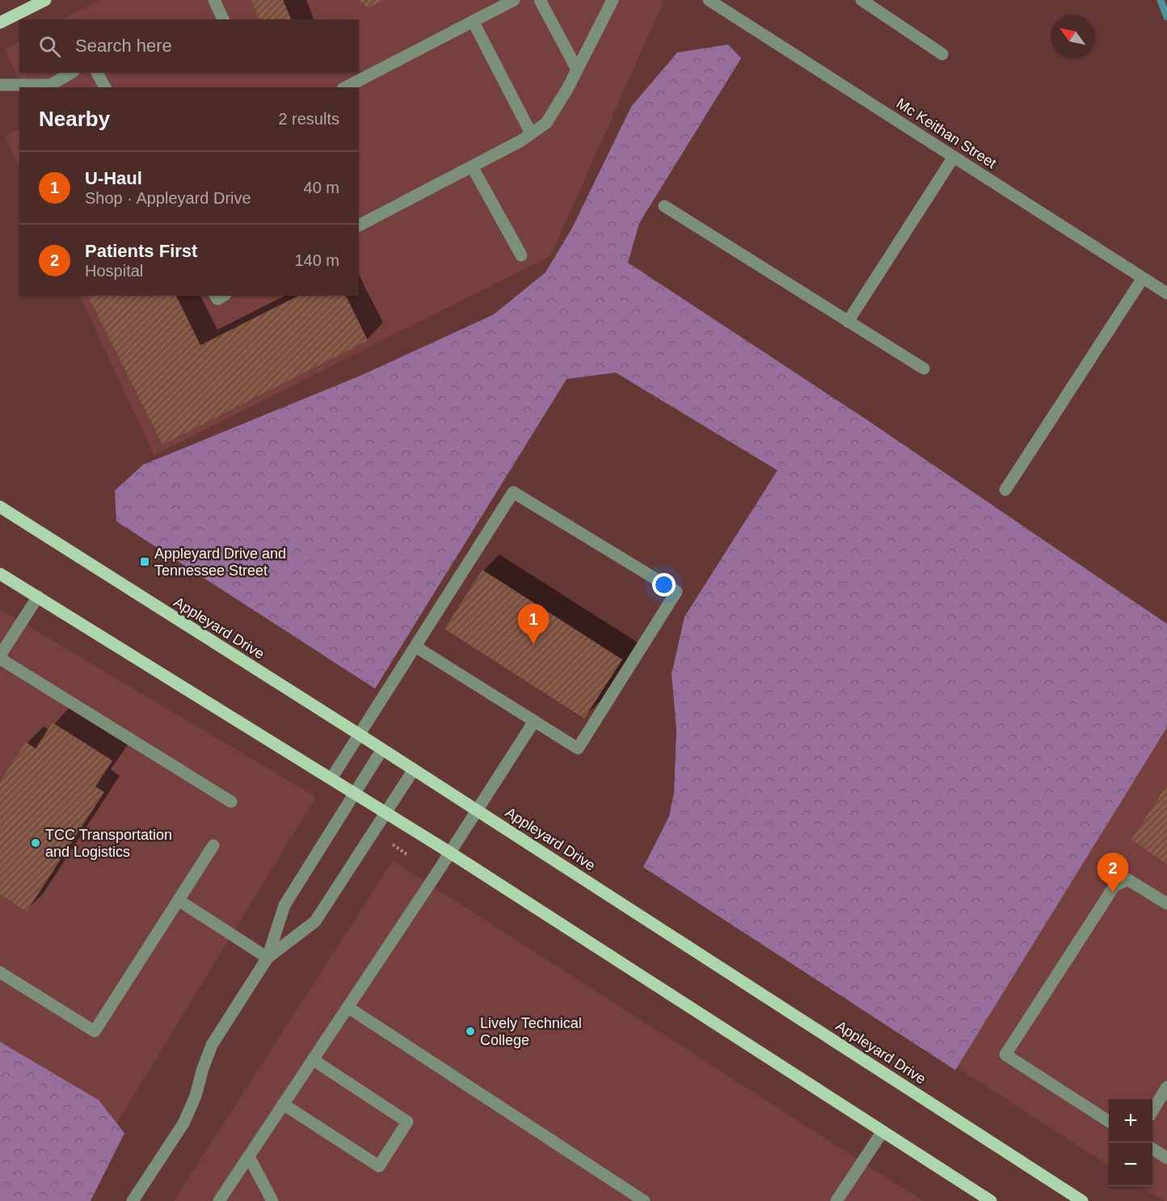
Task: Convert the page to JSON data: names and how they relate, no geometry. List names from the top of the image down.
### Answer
{
  "streets": {
    "main road": ["Appleyard Drive"],
    "street": ["Mc Keithan Street"]
  },
  "places": {
    "transit": ["Appleyard Drive and Tennessee Street"],
    "other": ["TCC Transportation and Logistics", "Lively Technical College"]
  },
  "north": "top left",
  "page": {
    "search": "Search here",
    "heading": ["Nearby", "2 results"],
    "list": [
      {
        "mark": "1",
        "name": "U-Haul",
        "note": "Shop · Appleyard Drive",
        "value": "40 m"
      },
      {
        "mark": "2",
        "name": "Patients First",
        "note": "Hospital",
        "value": "140 m"
      }
    ],
    "pins": ["1", "2"],
    "map_buttons": ["+", "−"]
  }
}
